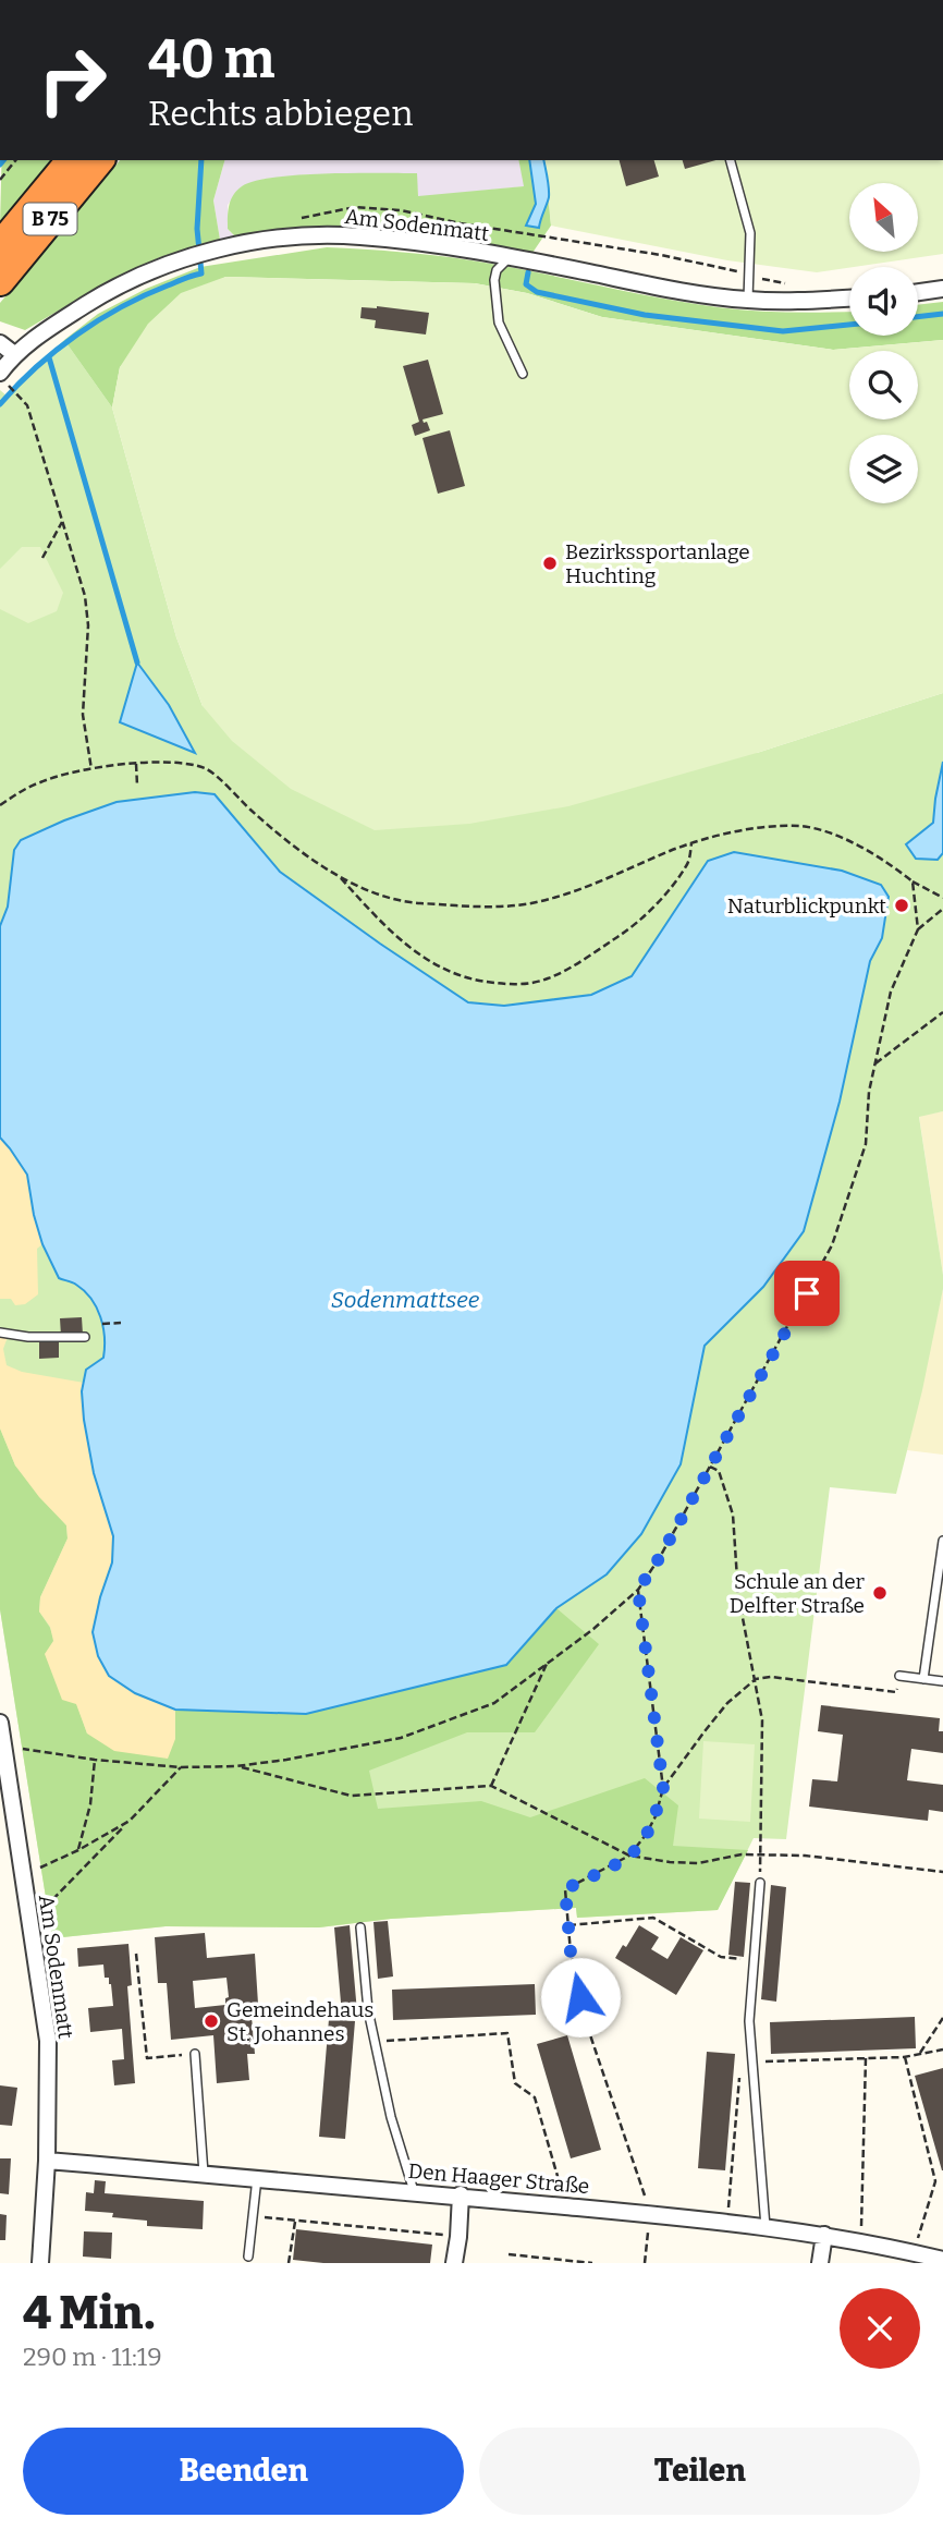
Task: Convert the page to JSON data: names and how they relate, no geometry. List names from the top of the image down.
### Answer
{
  "streets": {
    "highway": ["B 75"],
    "street": ["Am Sodenmatt", "Den Haager Straße"]
  },
  "crossings": [
    ["Am Sodenmatt", "Den Haager Straße"]
  ],
  "water": ["Sodenmattsee"],
  "places": [
    "Bezirkssportanlage Huchting",
    "Naturblickpunkt",
    "Schule an der Delfter Straße",
    "Gemeindehaus St. Johannes"
  ],
  "north": "top left",
  "page": {
    "turn": ["40 m", "Rechts abbiegen"],
    "heading": ["4 Min.", "290 m · 11:19"],
    "buttons": ["Beenden", "Teilen"]
  }
}
